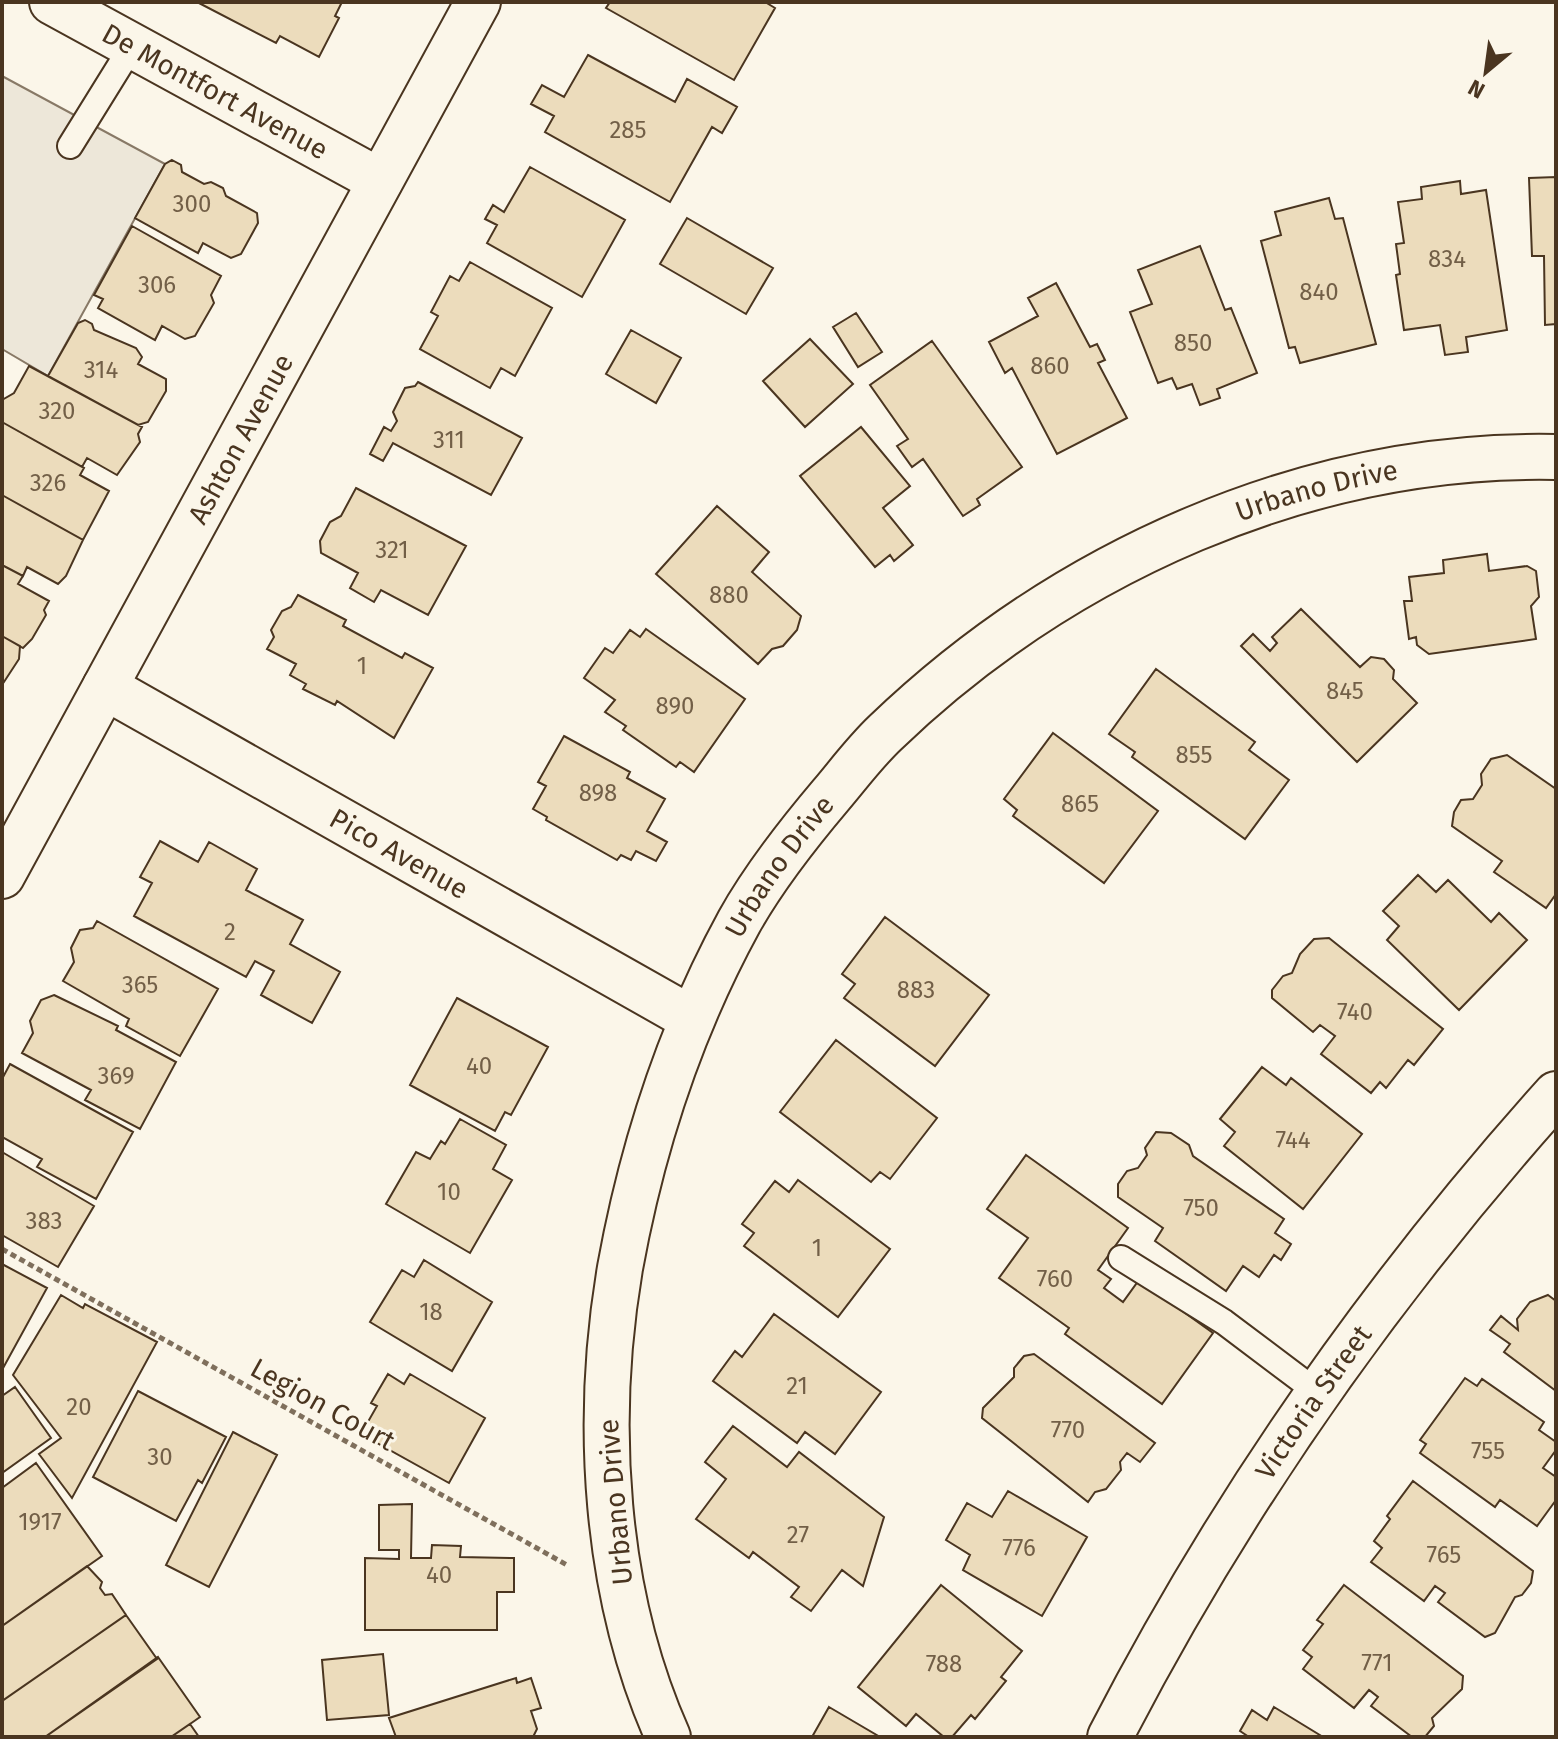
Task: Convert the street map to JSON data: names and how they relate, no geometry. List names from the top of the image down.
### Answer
{
  "streets": {
    "street": [
      "De Montfort Avenue",
      "Ashton Avenue",
      "Urbano Drive",
      "Pico Avenue",
      "Victoria Street"
    ],
    "path": ["Legion Court"]
  },
  "crossings": [
    ["De Montfort Avenue", "Ashton Avenue"],
    ["Ashton Avenue", "Pico Avenue"],
    ["Urbano Drive", "Pico Avenue"],
    ["Urbano Drive", "Legion Court"]
  ],
  "house_numbers": [
    "285",
    "300",
    "834",
    "306",
    "840",
    "850",
    "860",
    "314",
    "320",
    "311",
    "326",
    "321",
    "880",
    "1",
    "845",
    "890",
    "855",
    "898",
    "865",
    "2",
    "365",
    "883",
    "740",
    "40",
    "369",
    "744",
    "10",
    "750",
    "383",
    "1",
    "760",
    "18",
    "21",
    "20",
    "770",
    "755",
    "30",
    "1917",
    "27",
    "776",
    "765",
    "40",
    "771",
    "788"
  ],
  "north": "bottom left"
}
